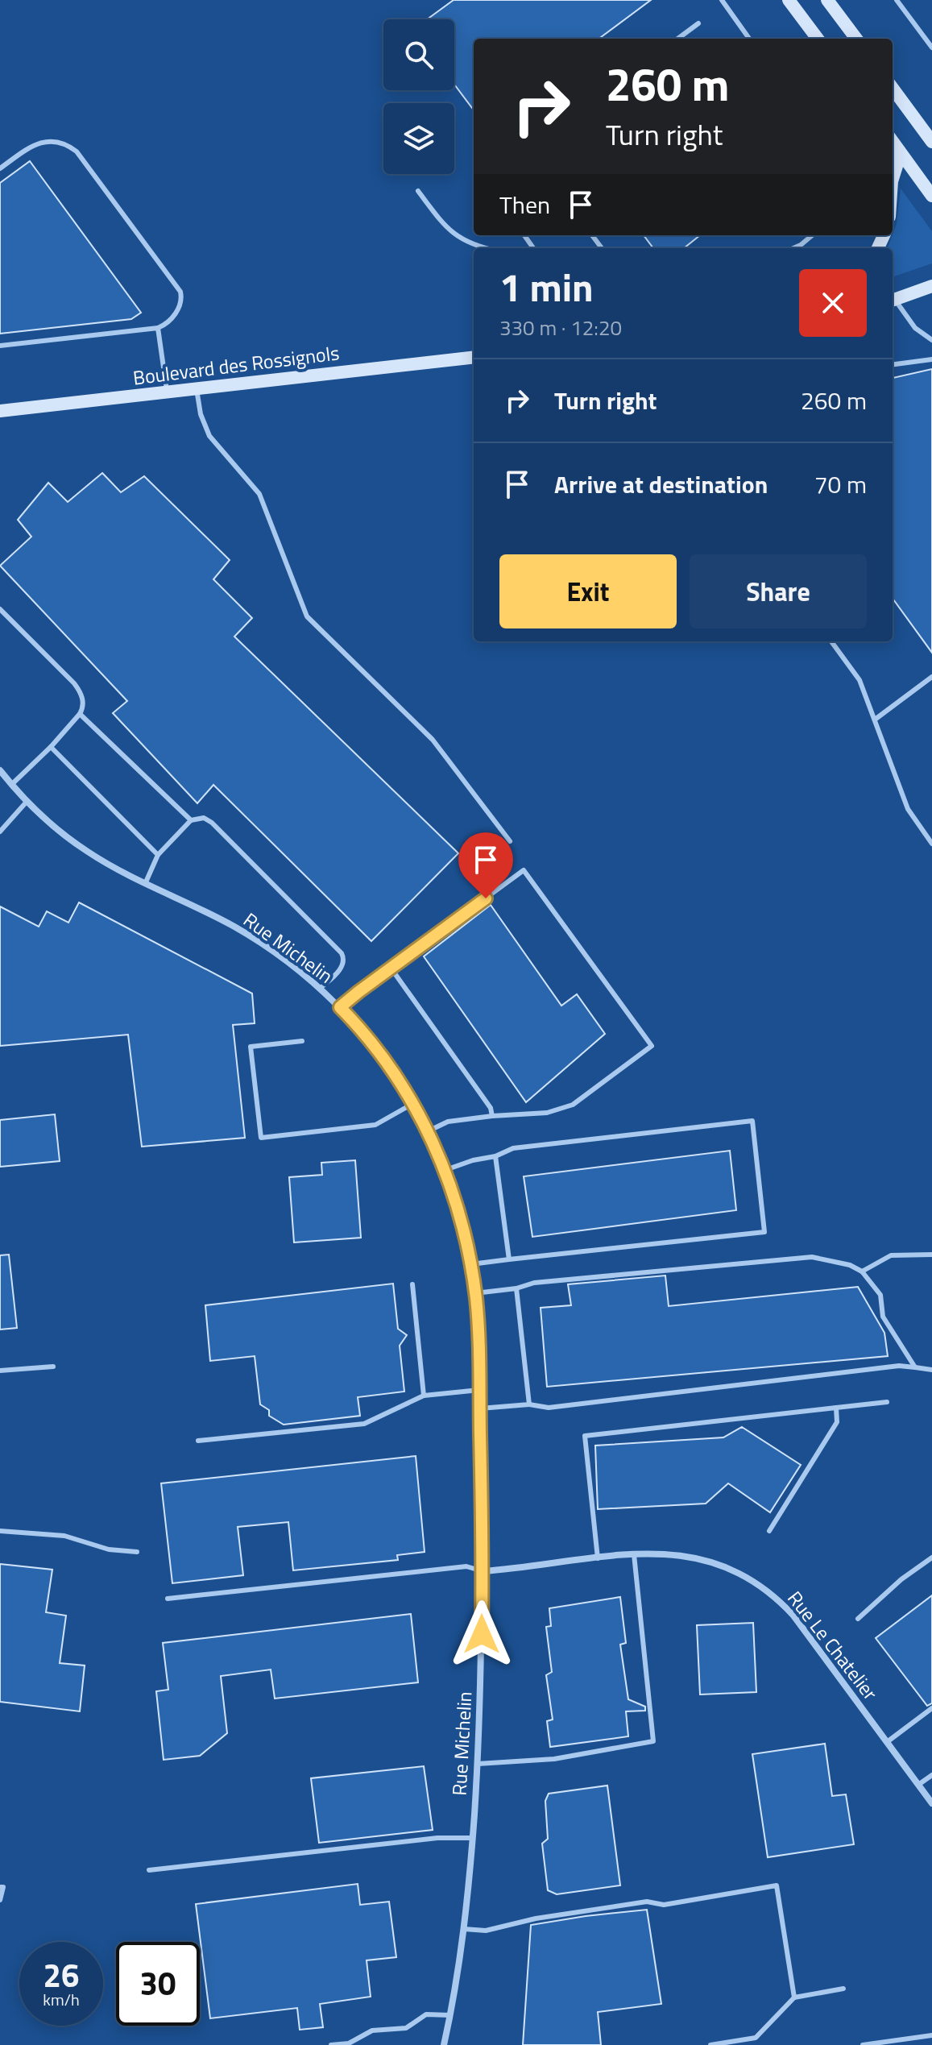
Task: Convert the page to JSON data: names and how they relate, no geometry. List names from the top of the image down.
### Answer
{
  "streets": {
    "street": ["Boulevard des Rossignols", "Rue Michelin", "Rue Le Chatelier"]
  },
  "crossings": [
    ["Rue Michelin", "Rue Le Chatelier"]
  ],
  "page": {
    "turn": ["260 m", "Turn right"],
    "then": "Then",
    "heading": ["1 min", "330 m · 12:20"],
    "list": [
      {
        "name": "Turn right",
        "value": "260 m"
      },
      {
        "name": "Arrive at destination",
        "value": "70 m"
      }
    ],
    "buttons": ["Exit", "Share"],
    "speed": "26 km/h",
    "limit": "30"
  }
}
